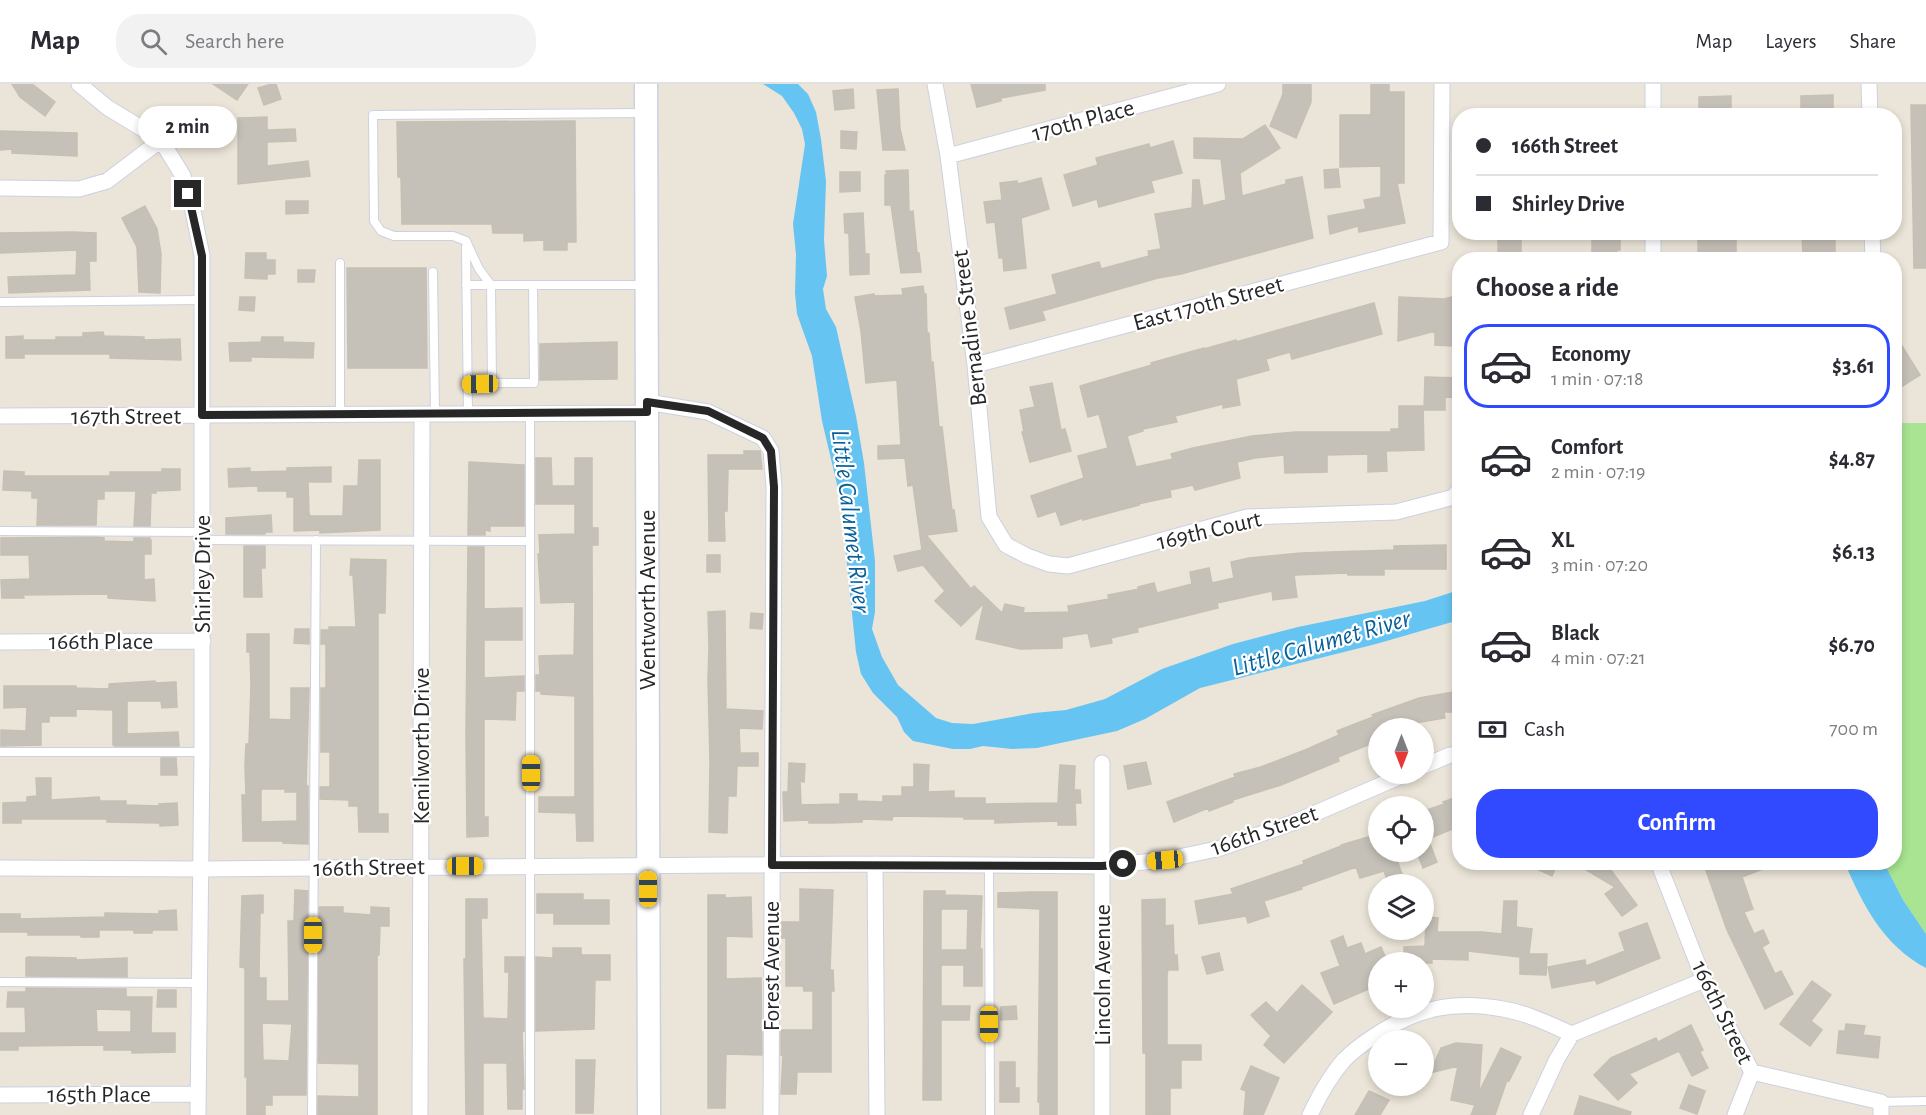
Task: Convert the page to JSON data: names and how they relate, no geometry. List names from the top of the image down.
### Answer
{
  "streets": {
    "street": [
      "170th Place",
      "East 170th Street",
      "Bernadine Street",
      "167th Street",
      "169th Court",
      "Shirley Drive",
      "Wentworth Avenue",
      "166th Place",
      "Kenilworth Drive",
      "166th Street",
      "Forest Avenue",
      "Lincoln Avenue",
      "165th Place"
    ]
  },
  "crossings": [
    ["170th Place", "Bernadine Street"],
    ["East 170th Street", "Bernadine Street"],
    ["Bernadine Street", "169th Court"],
    ["167th Street", "Shirley Drive"],
    ["167th Street", "Wentworth Avenue"],
    ["167th Street", "Kenilworth Drive"],
    ["167th Street", "Forest Avenue"],
    ["Shirley Drive", "166th Place"],
    ["Shirley Drive", "166th Street"],
    ["Shirley Drive", "165th Place"],
    ["Wentworth Avenue", "166th Street"],
    ["Wentworth Avenue", "Forest Avenue"],
    ["Kenilworth Drive", "166th Street"],
    ["166th Street", "Forest Avenue"],
    ["166th Street", "Lincoln Avenue"]
  ],
  "water": ["Little Calumet River"],
  "north": "bottom",
  "page": {
    "header": "Map",
    "search": "Search here",
    "nav": ["Map", "Layers", "Share"],
    "bubble": "2 min",
    "banner": ["166th Street", "Shirley Drive"],
    "heading": "Choose a ride",
    "list": [
      {
        "name": "Economy",
        "note": "1 min · 07:18",
        "value": "$3.61"
      },
      {
        "name": "Comfort",
        "note": "2 min · 07:19",
        "value": "$4.87"
      },
      {
        "name": "XL",
        "note": "3 min · 07:20",
        "value": "$6.13"
      },
      {
        "name": "Black",
        "note": "4 min · 07:21",
        "value": "$6.70"
      }
    ],
    "pay": ["Cash", "700 m"],
    "map_buttons": ["+", "−"],
    "buttons": "Confirm"
  }
}
